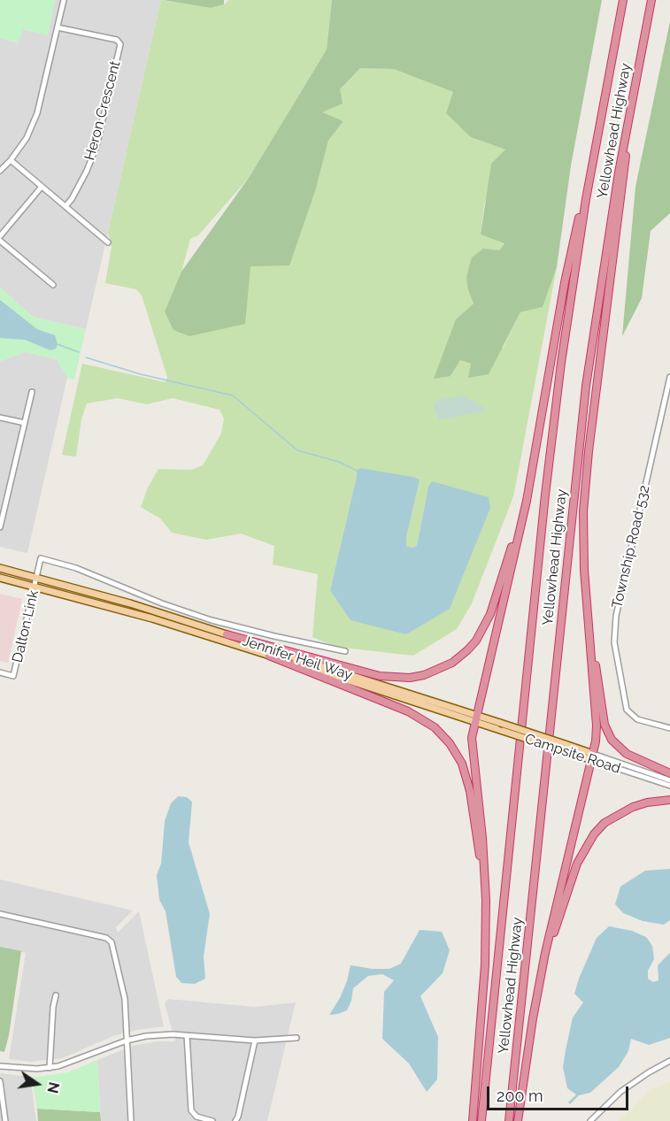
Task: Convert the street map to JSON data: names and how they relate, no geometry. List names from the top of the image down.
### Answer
{
  "streets": {
    "highway": ["Yellowhead Highway"],
    "main road": ["Jennifer Heil Way", "Campsite Road"],
    "street": ["Heron Crescent", "Township Road 532", "Dalton Link"]
  },
  "crossings": [
    ["Dalton Link", "Jennifer Heil Way"],
    ["Jennifer Heil Way", "Campsite Road"]
  ],
  "scale_bar": "200 m",
  "north": "right"
}
